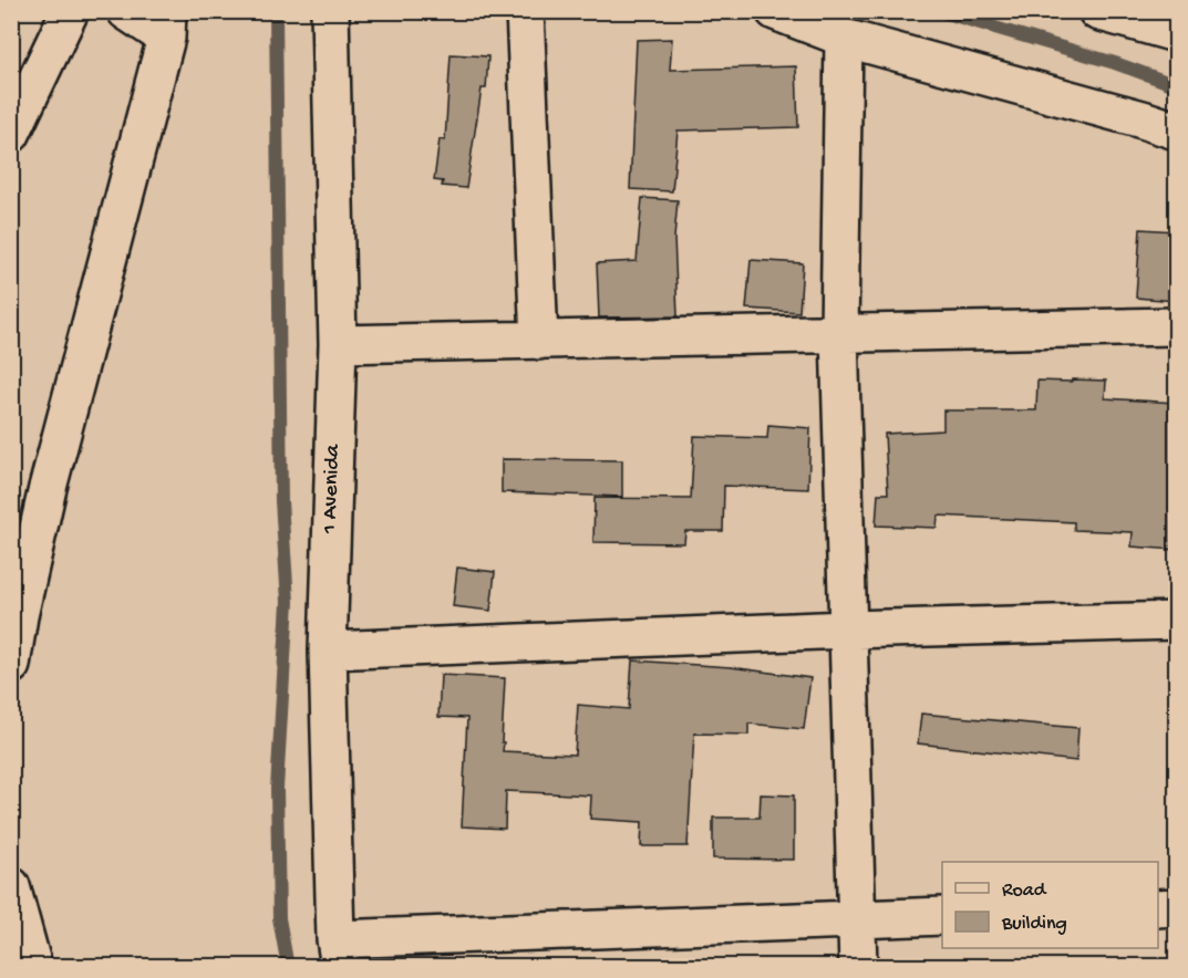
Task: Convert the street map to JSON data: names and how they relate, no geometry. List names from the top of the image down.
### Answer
{
  "streets": {
    "street": ["1 Avenida"]
  },
  "legend": ["Road", "Building"]
}
